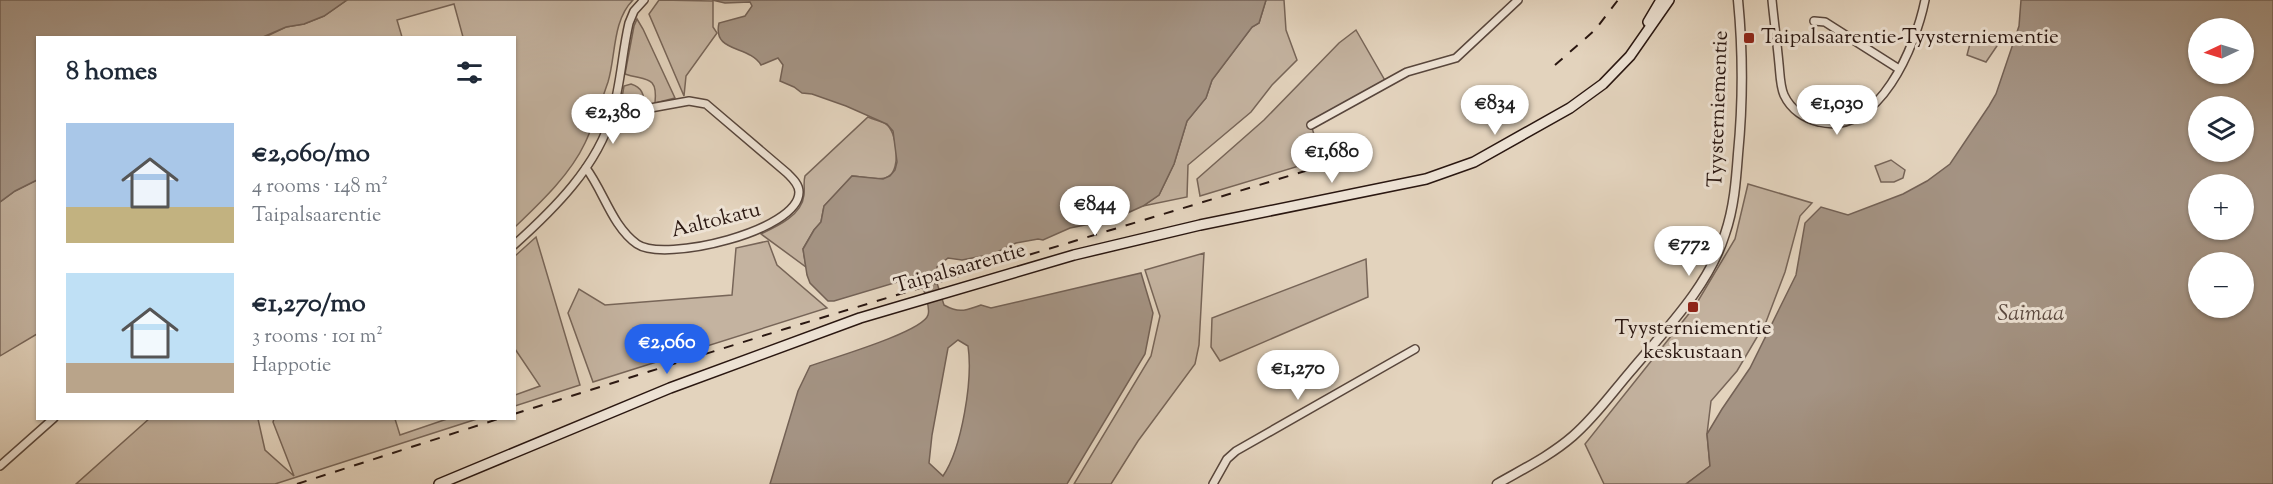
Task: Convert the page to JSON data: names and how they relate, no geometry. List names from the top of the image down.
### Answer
{
  "streets": {
    "main road": ["Taipalsaarentie"],
    "street": ["Tyysterniementie", "Aaltokatu"]
  },
  "water": ["Saimaa"],
  "places": {
    "transit": ["Taipalsaarentie-Tyysterniementie", "Tyysterniementie keskustaan"]
  },
  "north": "left",
  "page": {
    "map_buttons": ["+", "−"],
    "heading": "8 homes",
    "price": [
      "€834",
      "€1,030",
      "€2,380",
      "€1,680",
      "€844",
      "€772",
      "€2,060",
      "€1,270"
    ],
    "list": [
      {
        "name": "€2,060/mo",
        "note": "4 rooms · 148 m² · Taipalsaarentie"
      },
      {
        "name": "€1,270/mo",
        "note": "3 rooms · 101 m² · Happotie"
      }
    ]
  }
}
